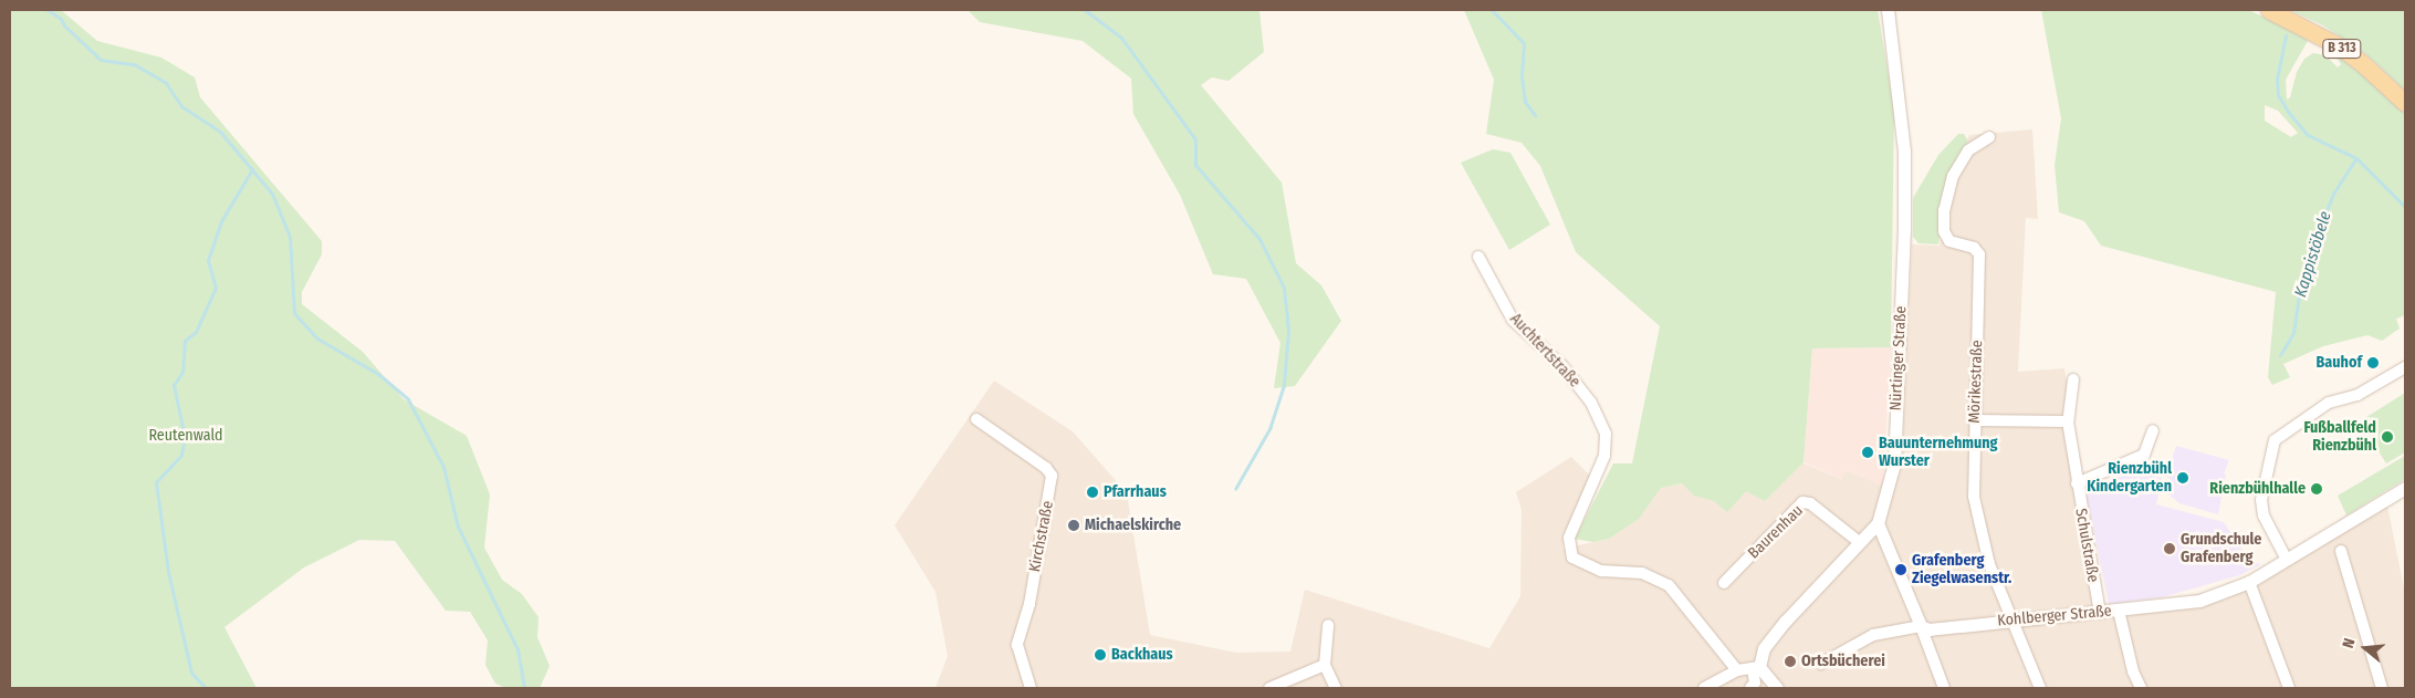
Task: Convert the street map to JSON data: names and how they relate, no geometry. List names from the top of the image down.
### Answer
{
  "streets": {
    "main road": ["B 313"],
    "street": [
      "Auchtertstraße",
      "Nürtinger Straße",
      "Mörikestraße",
      "Baurenhau",
      "Kirchstraße",
      "Schulstraße",
      "Kohlberger Straße"
    ]
  },
  "crossings": [
    ["Mörikestraße", "Kohlberger Straße"],
    ["Schulstraße", "Kohlberger Straße"]
  ],
  "water": ["Kappistöbele"],
  "parks": ["Reutenwald"],
  "places": [
    "Bauhof",
    "Fußballfeld Rienzbühl",
    "Bauunternehmung Wurster",
    "Rienzbühl Kindergarten",
    "Rienzbühlhalle",
    "Pfarrhaus",
    "Michaelskirche",
    "Grundschule Grafenberg",
    "Grafenberg Ziegelwasenstr.",
    "Backhaus",
    "Ortsbücherei"
  ],
  "north": "left"
}
